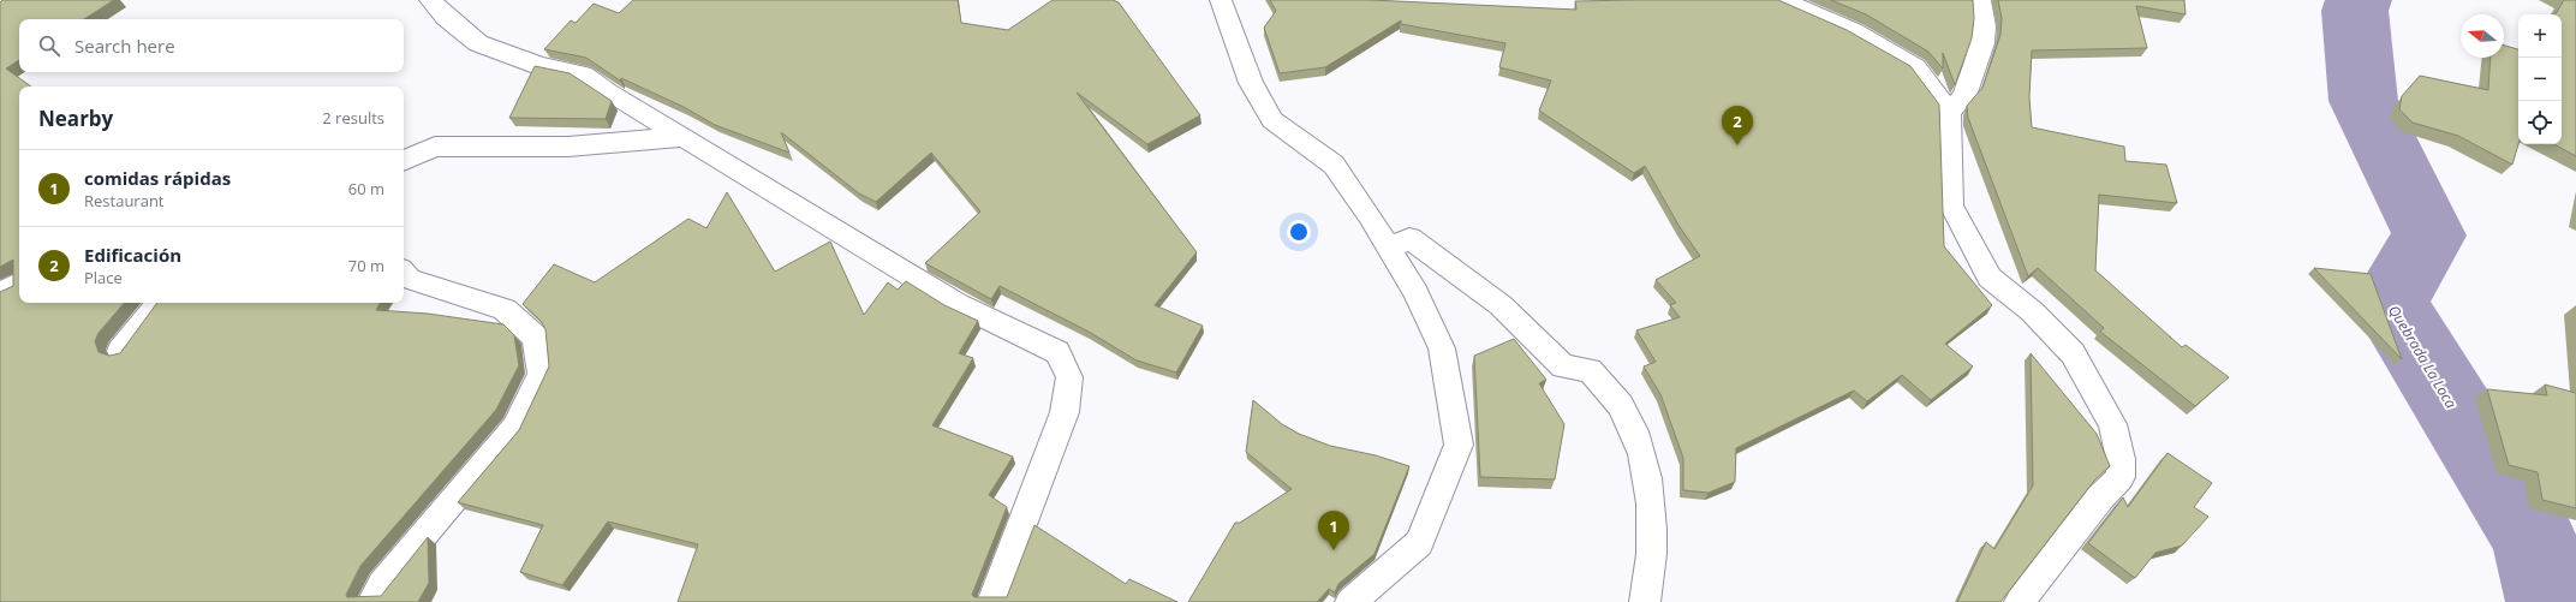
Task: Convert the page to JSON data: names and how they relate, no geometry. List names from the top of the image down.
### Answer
{
  "water": ["Quebrada La Loca"],
  "north": "left",
  "page": {
    "map_buttons": ["+", "−"],
    "search": "Search here",
    "heading": ["Nearby", "2 results"],
    "pins": ["2", "1"],
    "list": [
      {
        "mark": "1",
        "name": "comidas rápidas",
        "note": "Restaurant",
        "value": "60 m"
      },
      {
        "mark": "2",
        "name": "Edificación",
        "note": "Place",
        "value": "70 m"
      }
    ]
  }
}
